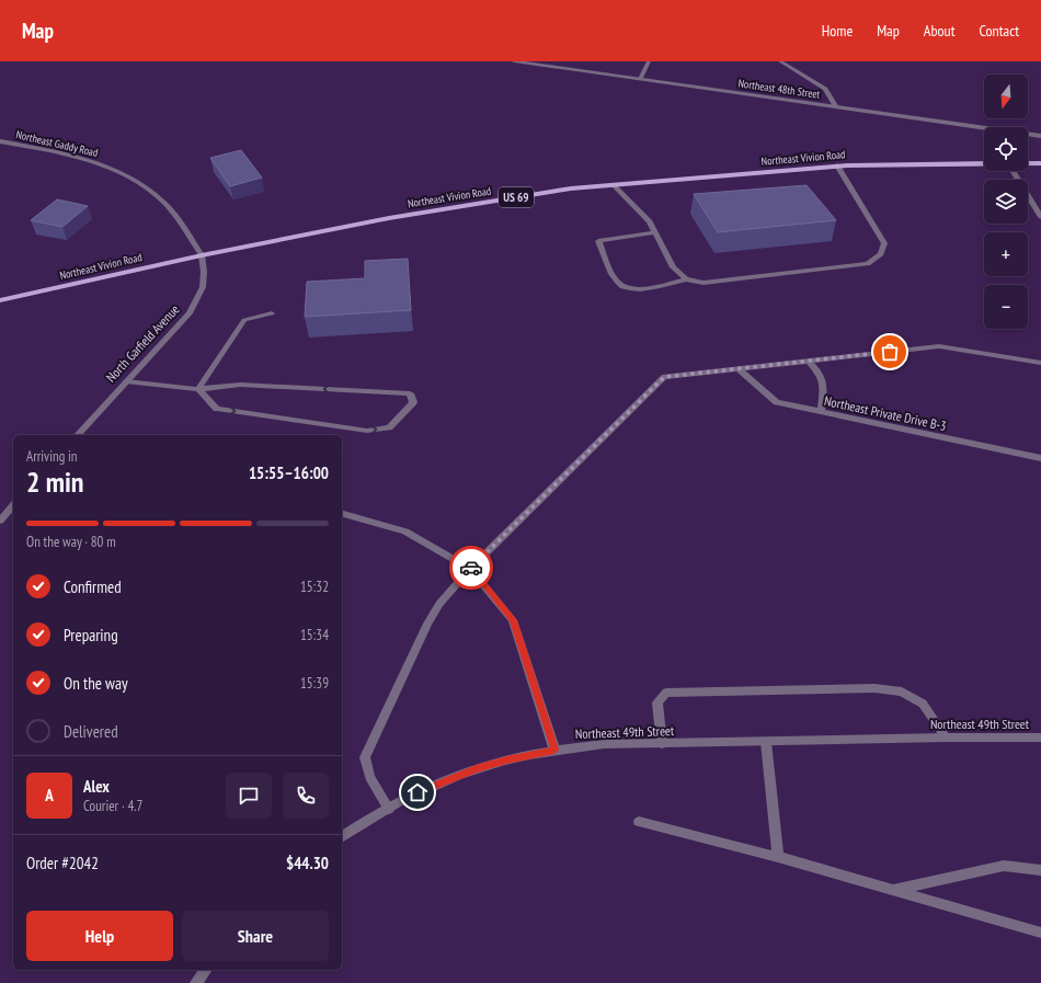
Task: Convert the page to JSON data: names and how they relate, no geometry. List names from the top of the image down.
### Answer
{
  "streets": {
    "main road": ["Northeast Vivion Road", "US 69"],
    "street": [
      "Northeast 48th Street",
      "Northeast Gaddy Road",
      "North Garfield Avenue",
      "Northeast Private Drive B-3",
      "Northeast 49th Street"
    ]
  },
  "crossings": [
    ["Northeast Gaddy Road", "Northeast Vivion Road"],
    ["Northeast Gaddy Road", "North Garfield Avenue"],
    ["Northeast Vivion Road", "North Garfield Avenue"]
  ],
  "north": "bottom",
  "page": {
    "header": "Map",
    "nav": [
      "Home",
      "Map",
      "About",
      "Contact"
    ],
    "map_buttons": ["+", "−"],
    "heading": ["2 min", "Arriving in", "15:55–16:00"],
    "panel": [
      "Alex",
      "Courier · 4.7",
      "Order #2042",
      "$44.30"
    ],
    "bar": "On the way · 80 m",
    "list": [
      ["Confirmed", "15:32"],
      ["Preparing", "15:34"],
      ["On the way", "15:39"],
      "Delivered"
    ],
    "round": "A",
    "buttons": ["Help", "Share"]
  }
}
